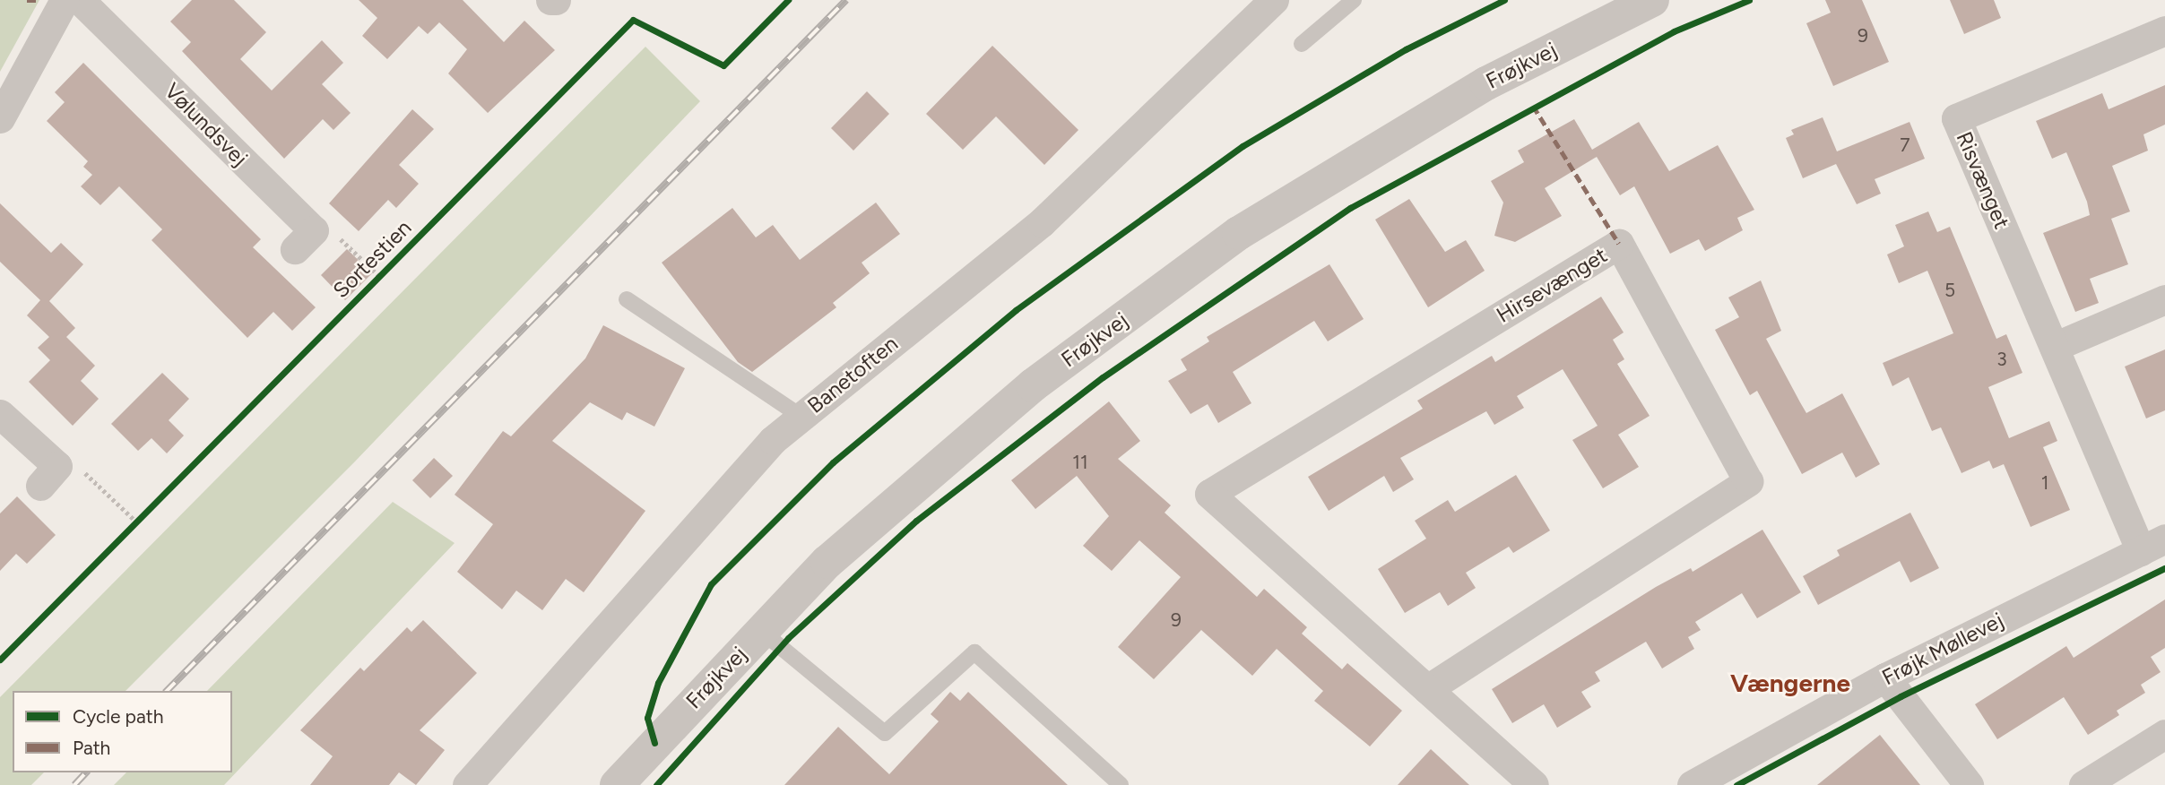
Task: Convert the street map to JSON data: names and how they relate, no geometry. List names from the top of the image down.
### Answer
{
  "streets": {
    "street": [
      "Frøjkvej",
      "Vølundsvej",
      "Risvænget",
      "Hirsevænget",
      "Banetoften",
      "Frøjk Møllevej"
    ],
    "cycle path": ["Sortestien"]
  },
  "crossings": [
    ["Risvænget", "Frøjk Møllevej"]
  ],
  "districts": ["Vængerne"],
  "house_numbers": [
    "9",
    "7",
    "5",
    "3",
    "11",
    "1",
    "9"
  ],
  "legend": ["Cycle path", "Path"]
}
